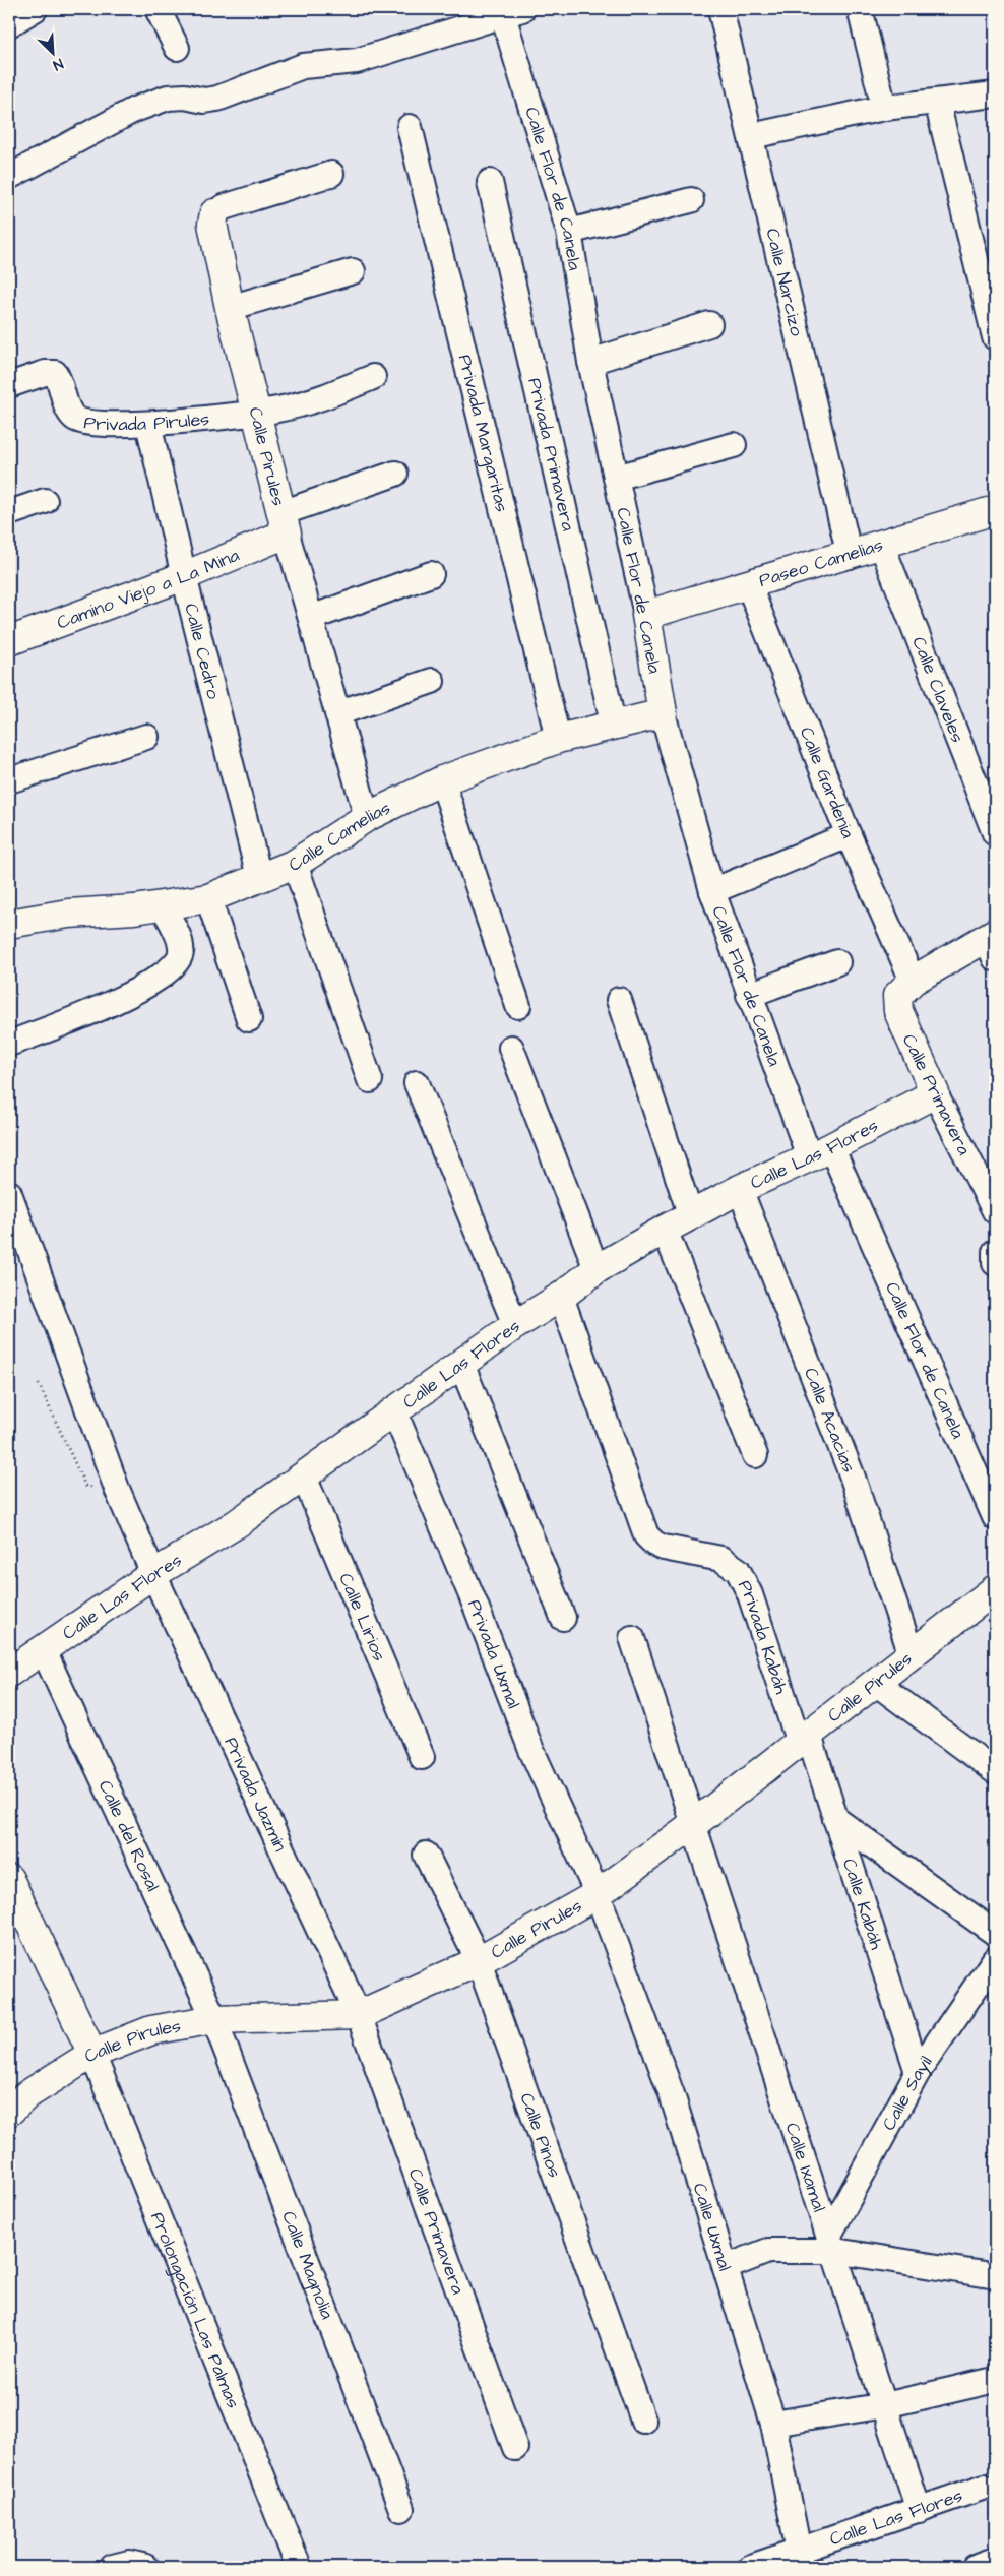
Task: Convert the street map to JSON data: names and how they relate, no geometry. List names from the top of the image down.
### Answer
{
  "streets": {
    "street": [
      "Calle Flor de Canela",
      "Calle Narcizo",
      "Privada Pirules",
      "Privada Margaritas",
      "Privada Primavera",
      "Calle Pirules",
      "Paseo Camelias",
      "Camino Viejo a La Mina",
      "Calle Cedro",
      "Calle Claveles",
      "Calle Gardenia",
      "Calle Camelias",
      "Calle Primavera",
      "Calle Las Flores",
      "Calle Acacias",
      "Calle Lirios",
      "Privada Kabáh",
      "Privada Uxmal",
      "Privada Jazmín",
      "Calle del Rosal",
      "Calle Kabáh",
      "Calle Sayil",
      "Calle Pinos",
      "Calle Ixamal",
      "Calle Uxmal",
      "Calle Magnolia",
      "Prolongación Las Palmas"
    ]
  },
  "crossings": [
    ["Calle Flor de Canela", "Paseo Camelias"],
    ["Calle Flor de Canela", "Calle Camelias"],
    ["Calle Flor de Canela", "Calle Las Flores"],
    ["Calle Narcizo", "Paseo Camelias"],
    ["Privada Pirules", "Calle Pirules"],
    ["Privada Pirules", "Calle Cedro"],
    ["Privada Margaritas", "Calle Camelias"],
    ["Privada Primavera", "Calle Camelias"],
    ["Calle Pirules", "Camino Viejo a La Mina"],
    ["Calle Pirules", "Calle Camelias"],
    ["Calle Pirules", "Calle Primavera"],
    ["Calle Pirules", "Calle Acacias"],
    ["Calle Pirules", "Privada Kabáh"],
    ["Calle Pirules", "Privada Uxmal"],
    ["Calle Pirules", "Privada Jazmín"],
    ["Calle Pirules", "Calle del Rosal"],
    ["Calle Pirules", "Calle Kabáh"],
    ["Calle Pirules", "Calle Pinos"],
    ["Calle Pirules", "Calle Ixamal"],
    ["Calle Pirules", "Calle Uxmal"],
    ["Calle Pirules", "Calle Magnolia"],
    ["Calle Pirules", "Prolongación Las Palmas"],
    ["Paseo Camelias", "Calle Claveles"],
    ["Paseo Camelias", "Calle Gardenia"],
    ["Camino Viejo a La Mina", "Calle Cedro"],
    ["Calle Cedro", "Calle Camelias"],
    ["Calle Gardenia", "Calle Primavera"],
    ["Calle Primavera", "Calle Las Flores"],
    ["Calle Primavera", "Privada Jazmín"],
    ["Calle Las Flores", "Calle Acacias"],
    ["Calle Las Flores", "Calle Lirios"],
    ["Calle Las Flores", "Privada Kabáh"],
    ["Calle Las Flores", "Privada Uxmal"],
    ["Calle Las Flores", "Privada Jazmín"],
    ["Calle Las Flores", "Calle del Rosal"],
    ["Calle Las Flores", "Calle Ixamal"],
    ["Calle Las Flores", "Calle Uxmal"],
    ["Privada Kabáh", "Calle Kabáh"],
    ["Privada Uxmal", "Calle Uxmal"],
    ["Calle del Rosal", "Calle Magnolia"],
    ["Calle Kabáh", "Calle Sayil"],
    ["Calle Sayil", "Calle Ixamal"]
  ],
  "north": "bottom right"
}
